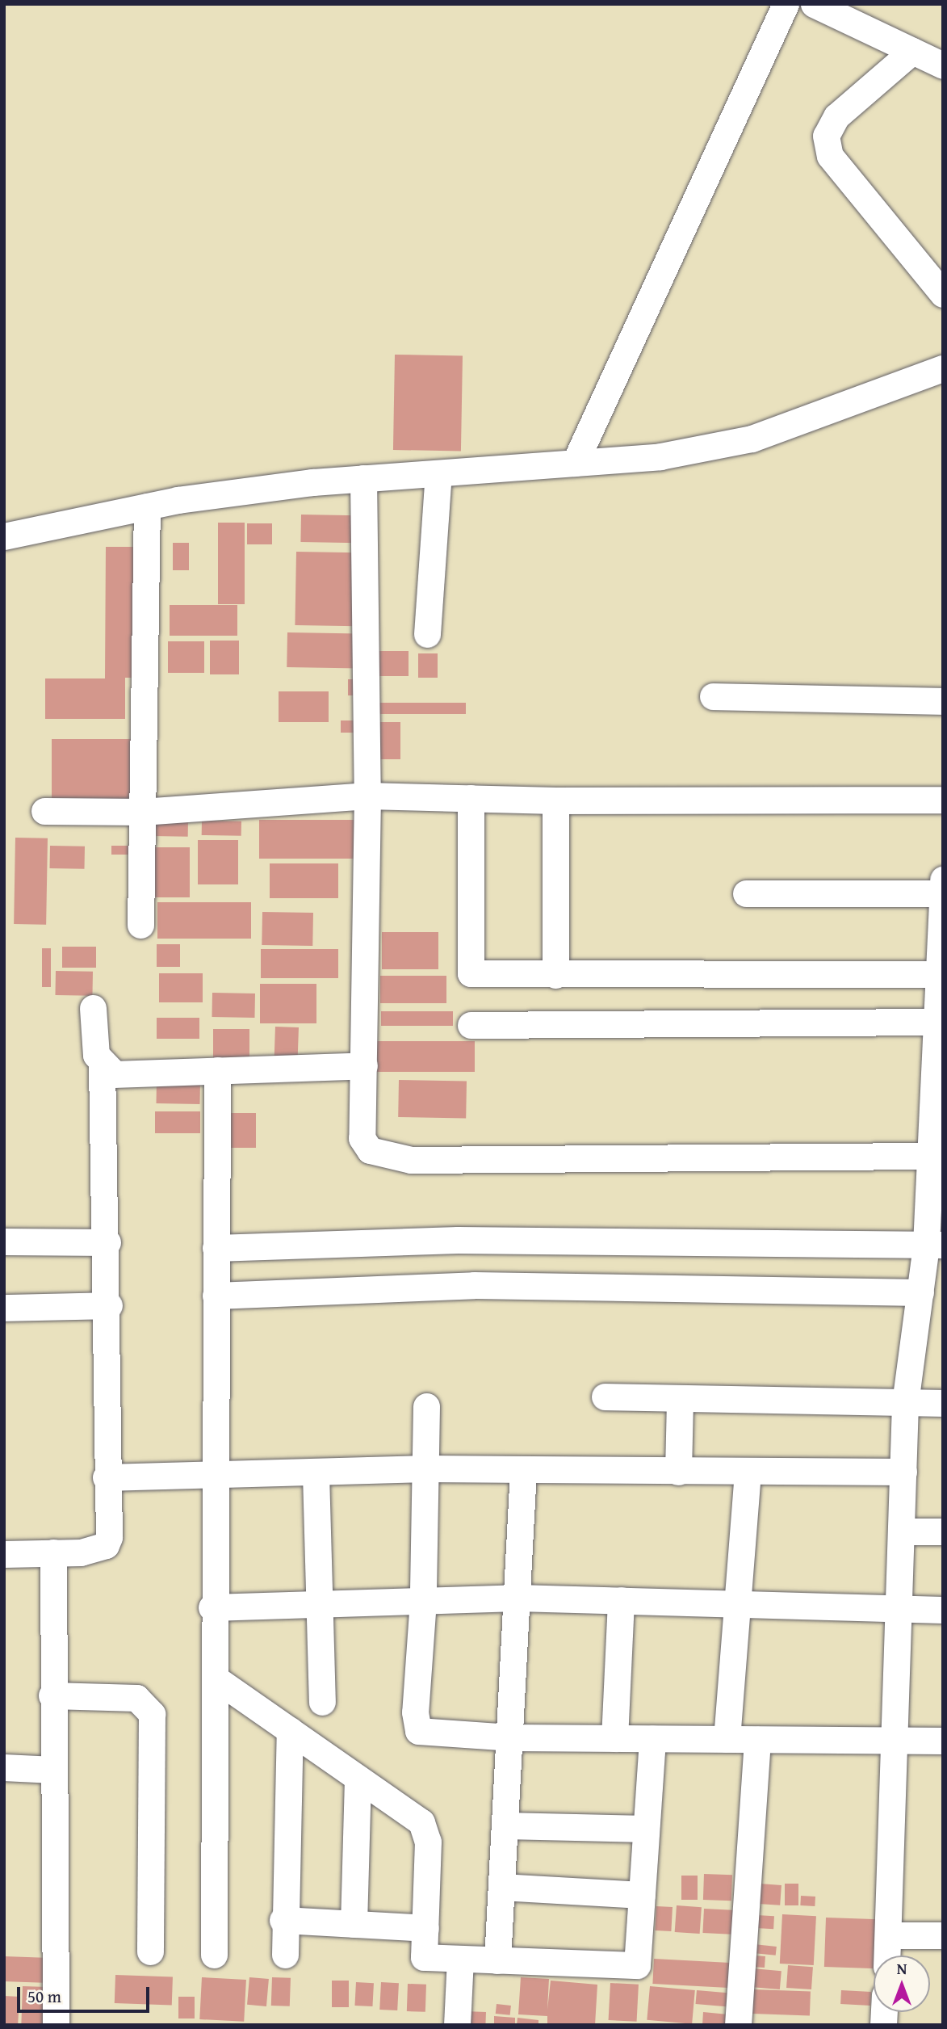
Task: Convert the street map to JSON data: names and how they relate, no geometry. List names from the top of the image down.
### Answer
{
  "scale_bar": "50 m",
  "north": "top"
}
